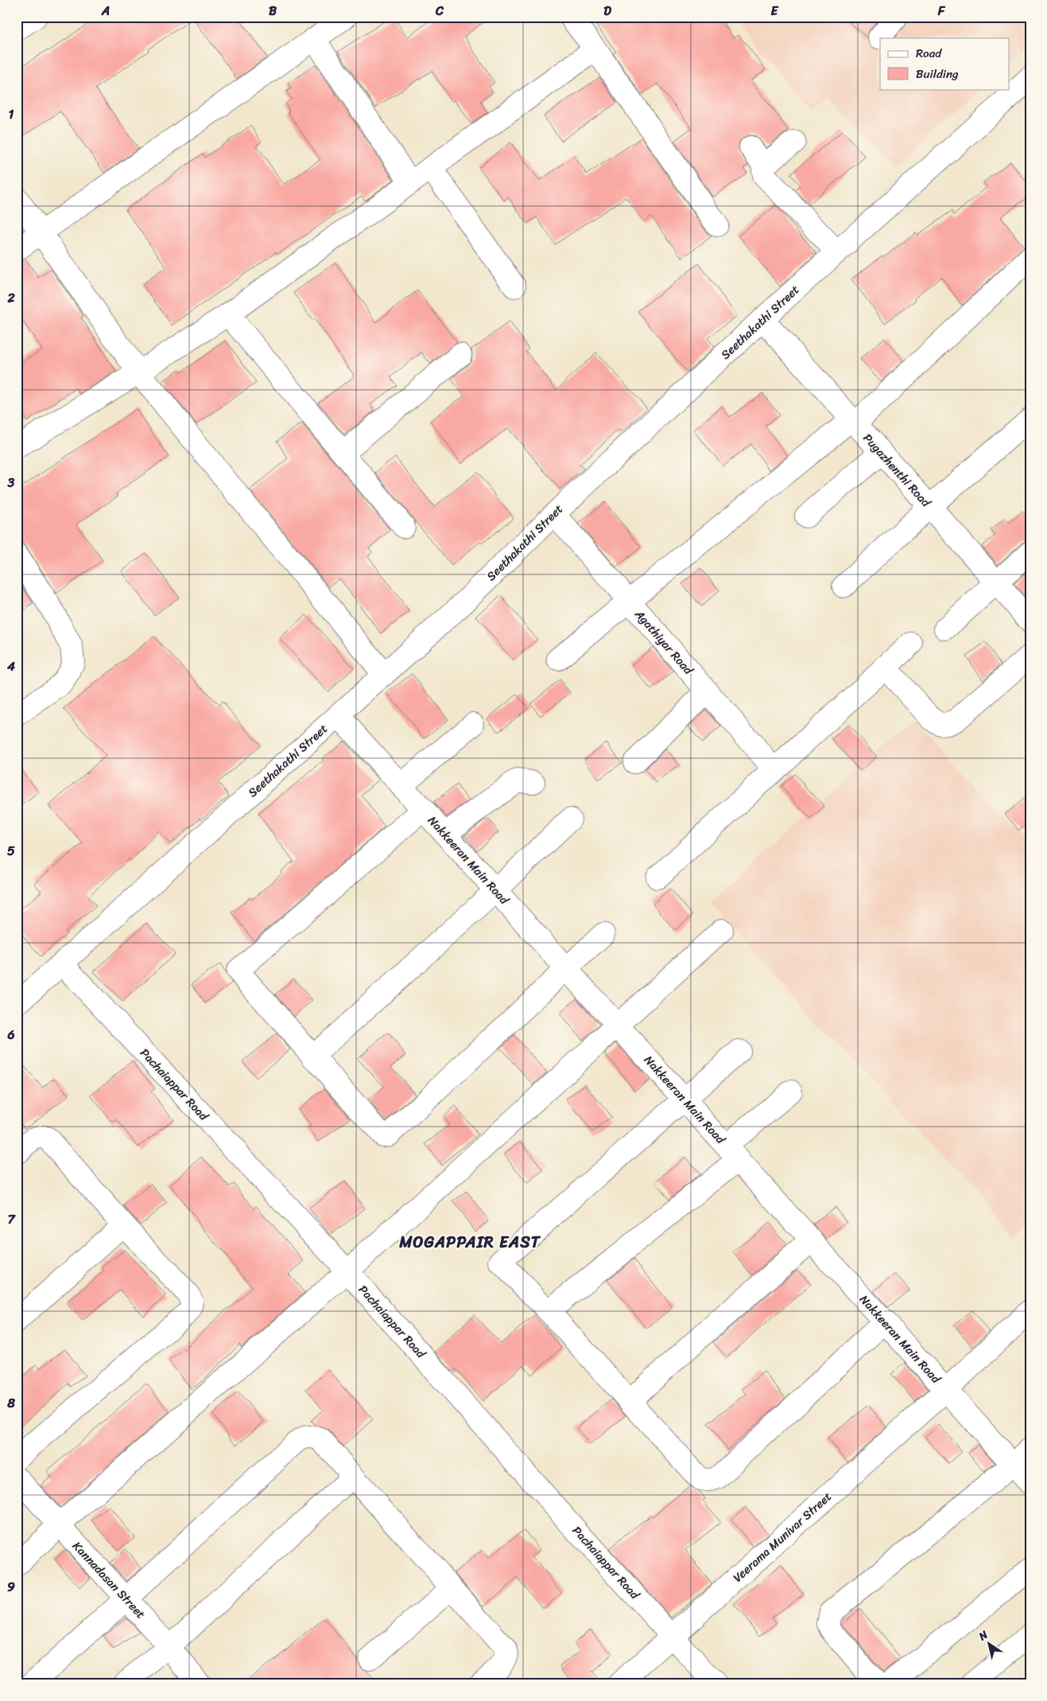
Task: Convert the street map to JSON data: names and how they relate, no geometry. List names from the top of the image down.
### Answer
{
  "streets": {
    "street": [
      "Seethakathi Street",
      "Pugazhenthi Road",
      "Agathiyar Road",
      "Nakkeeran Main Road",
      "Pachaiappar Road",
      "Veerama Munivar Street",
      "Kannadasan Street"
    ]
  },
  "crossings": [
    ["Seethakathi Street", "Pugazhenthi Road"],
    ["Seethakathi Street", "Agathiyar Road"],
    ["Seethakathi Street", "Nakkeeran Main Road"],
    ["Seethakathi Street", "Pachaiappar Road"],
    ["Nakkeeran Main Road", "Veerama Munivar Street"],
    ["Pachaiappar Road", "Veerama Munivar Street"]
  ],
  "districts": ["MOGAPPAIR EAST"],
  "legend": ["Road", "Building"],
  "north": "top left",
  "grid": {
    "columns": [
      "A",
      "B",
      "C",
      "D",
      "E",
      "F"
    ],
    "rows": [
      "1",
      "2",
      "3",
      "4",
      "5",
      "6",
      "7",
      "8",
      "9"
    ]
  }
}
